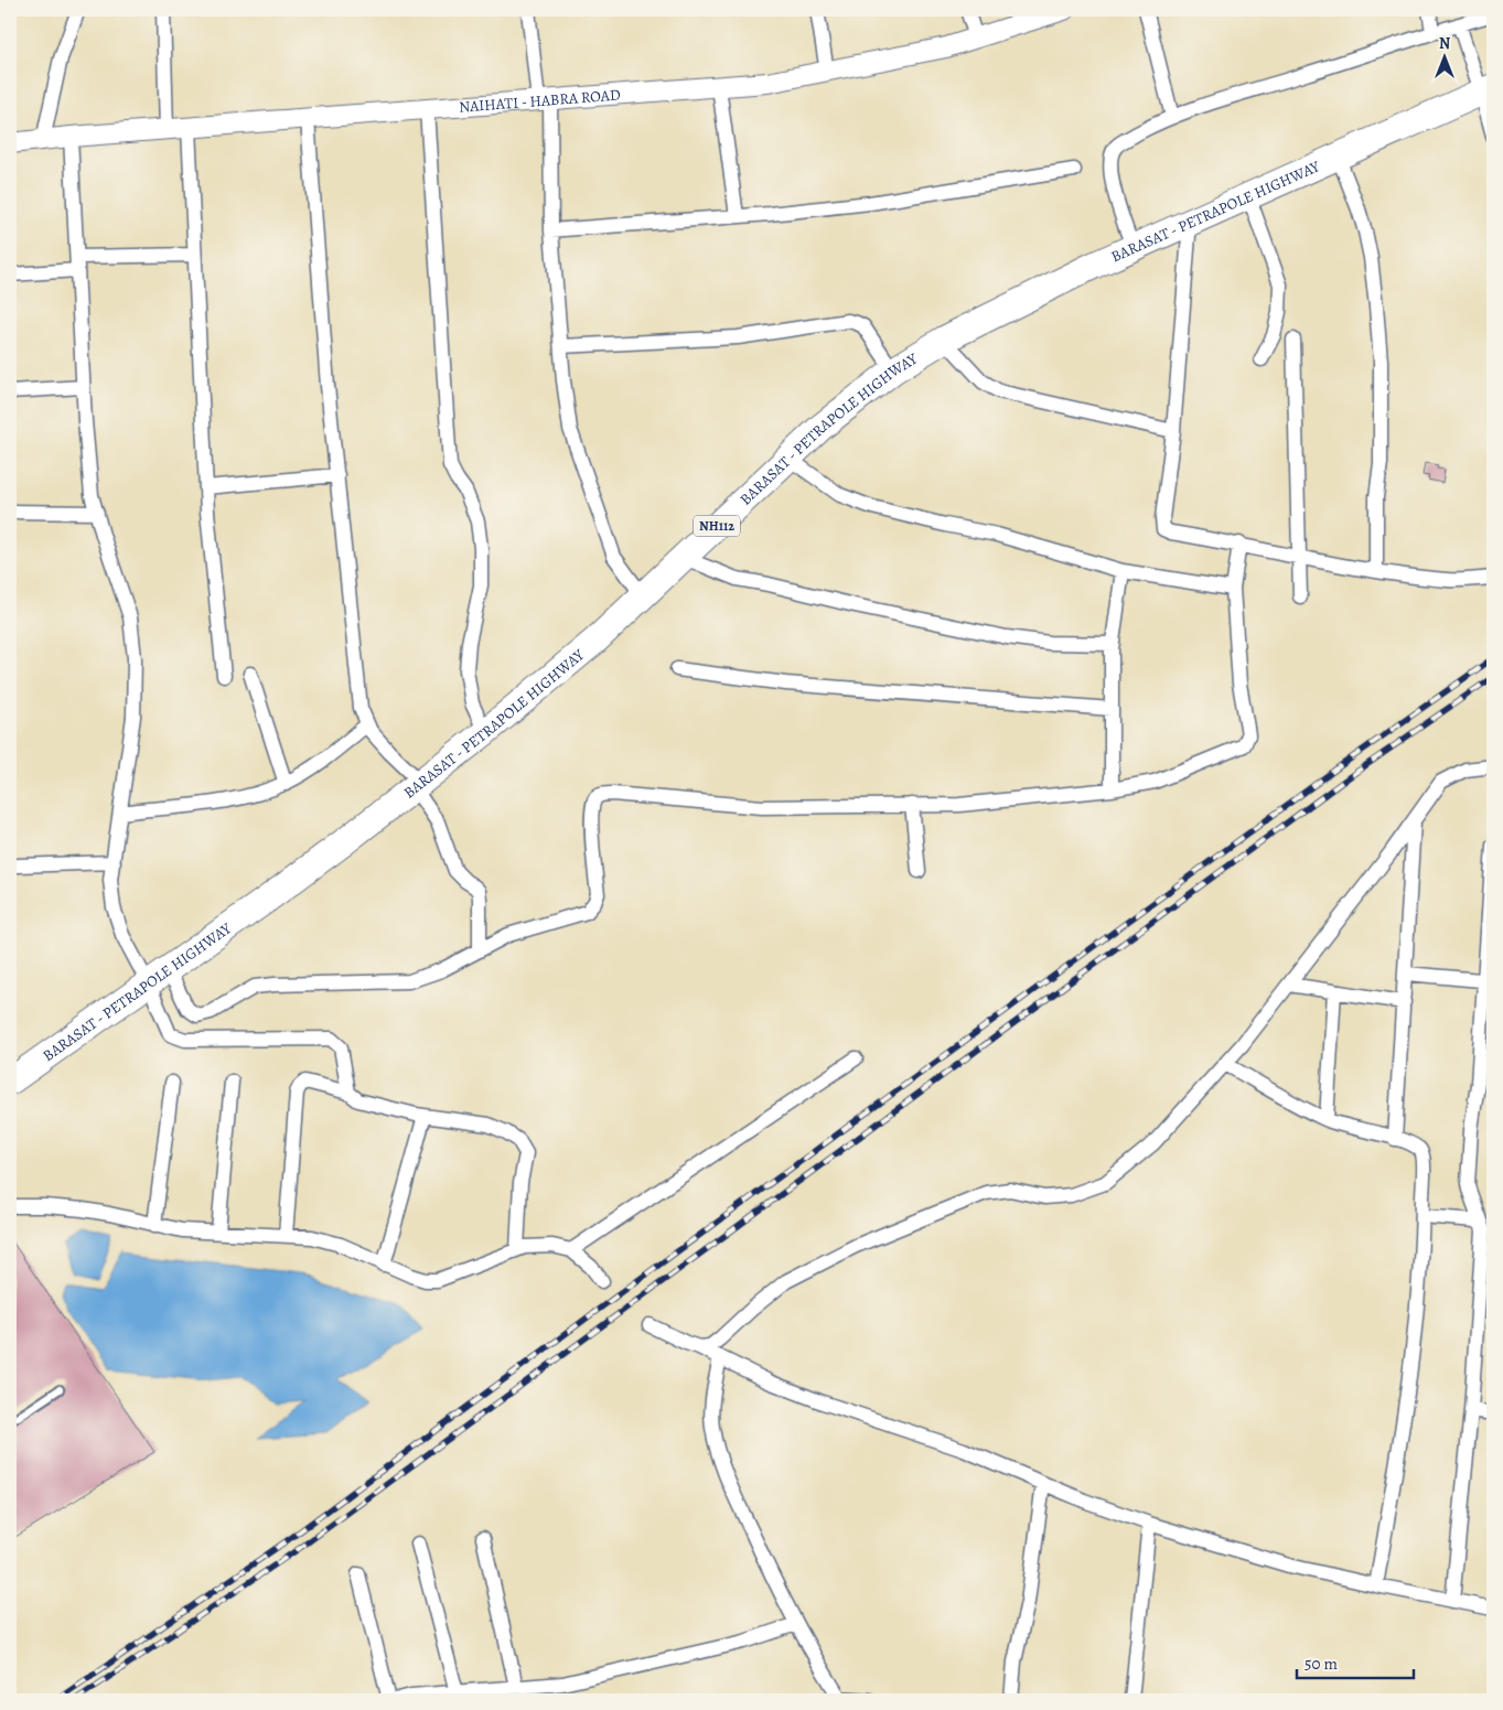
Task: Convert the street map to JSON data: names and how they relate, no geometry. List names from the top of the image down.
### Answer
{
  "streets": {
    "highway": ["BARASAT - PETRAPOLE HIGHWAY", "NH112"],
    "main road": ["NAIHATI - HABRA ROAD"]
  },
  "scale_bar": "50 m",
  "north": "top"
}
